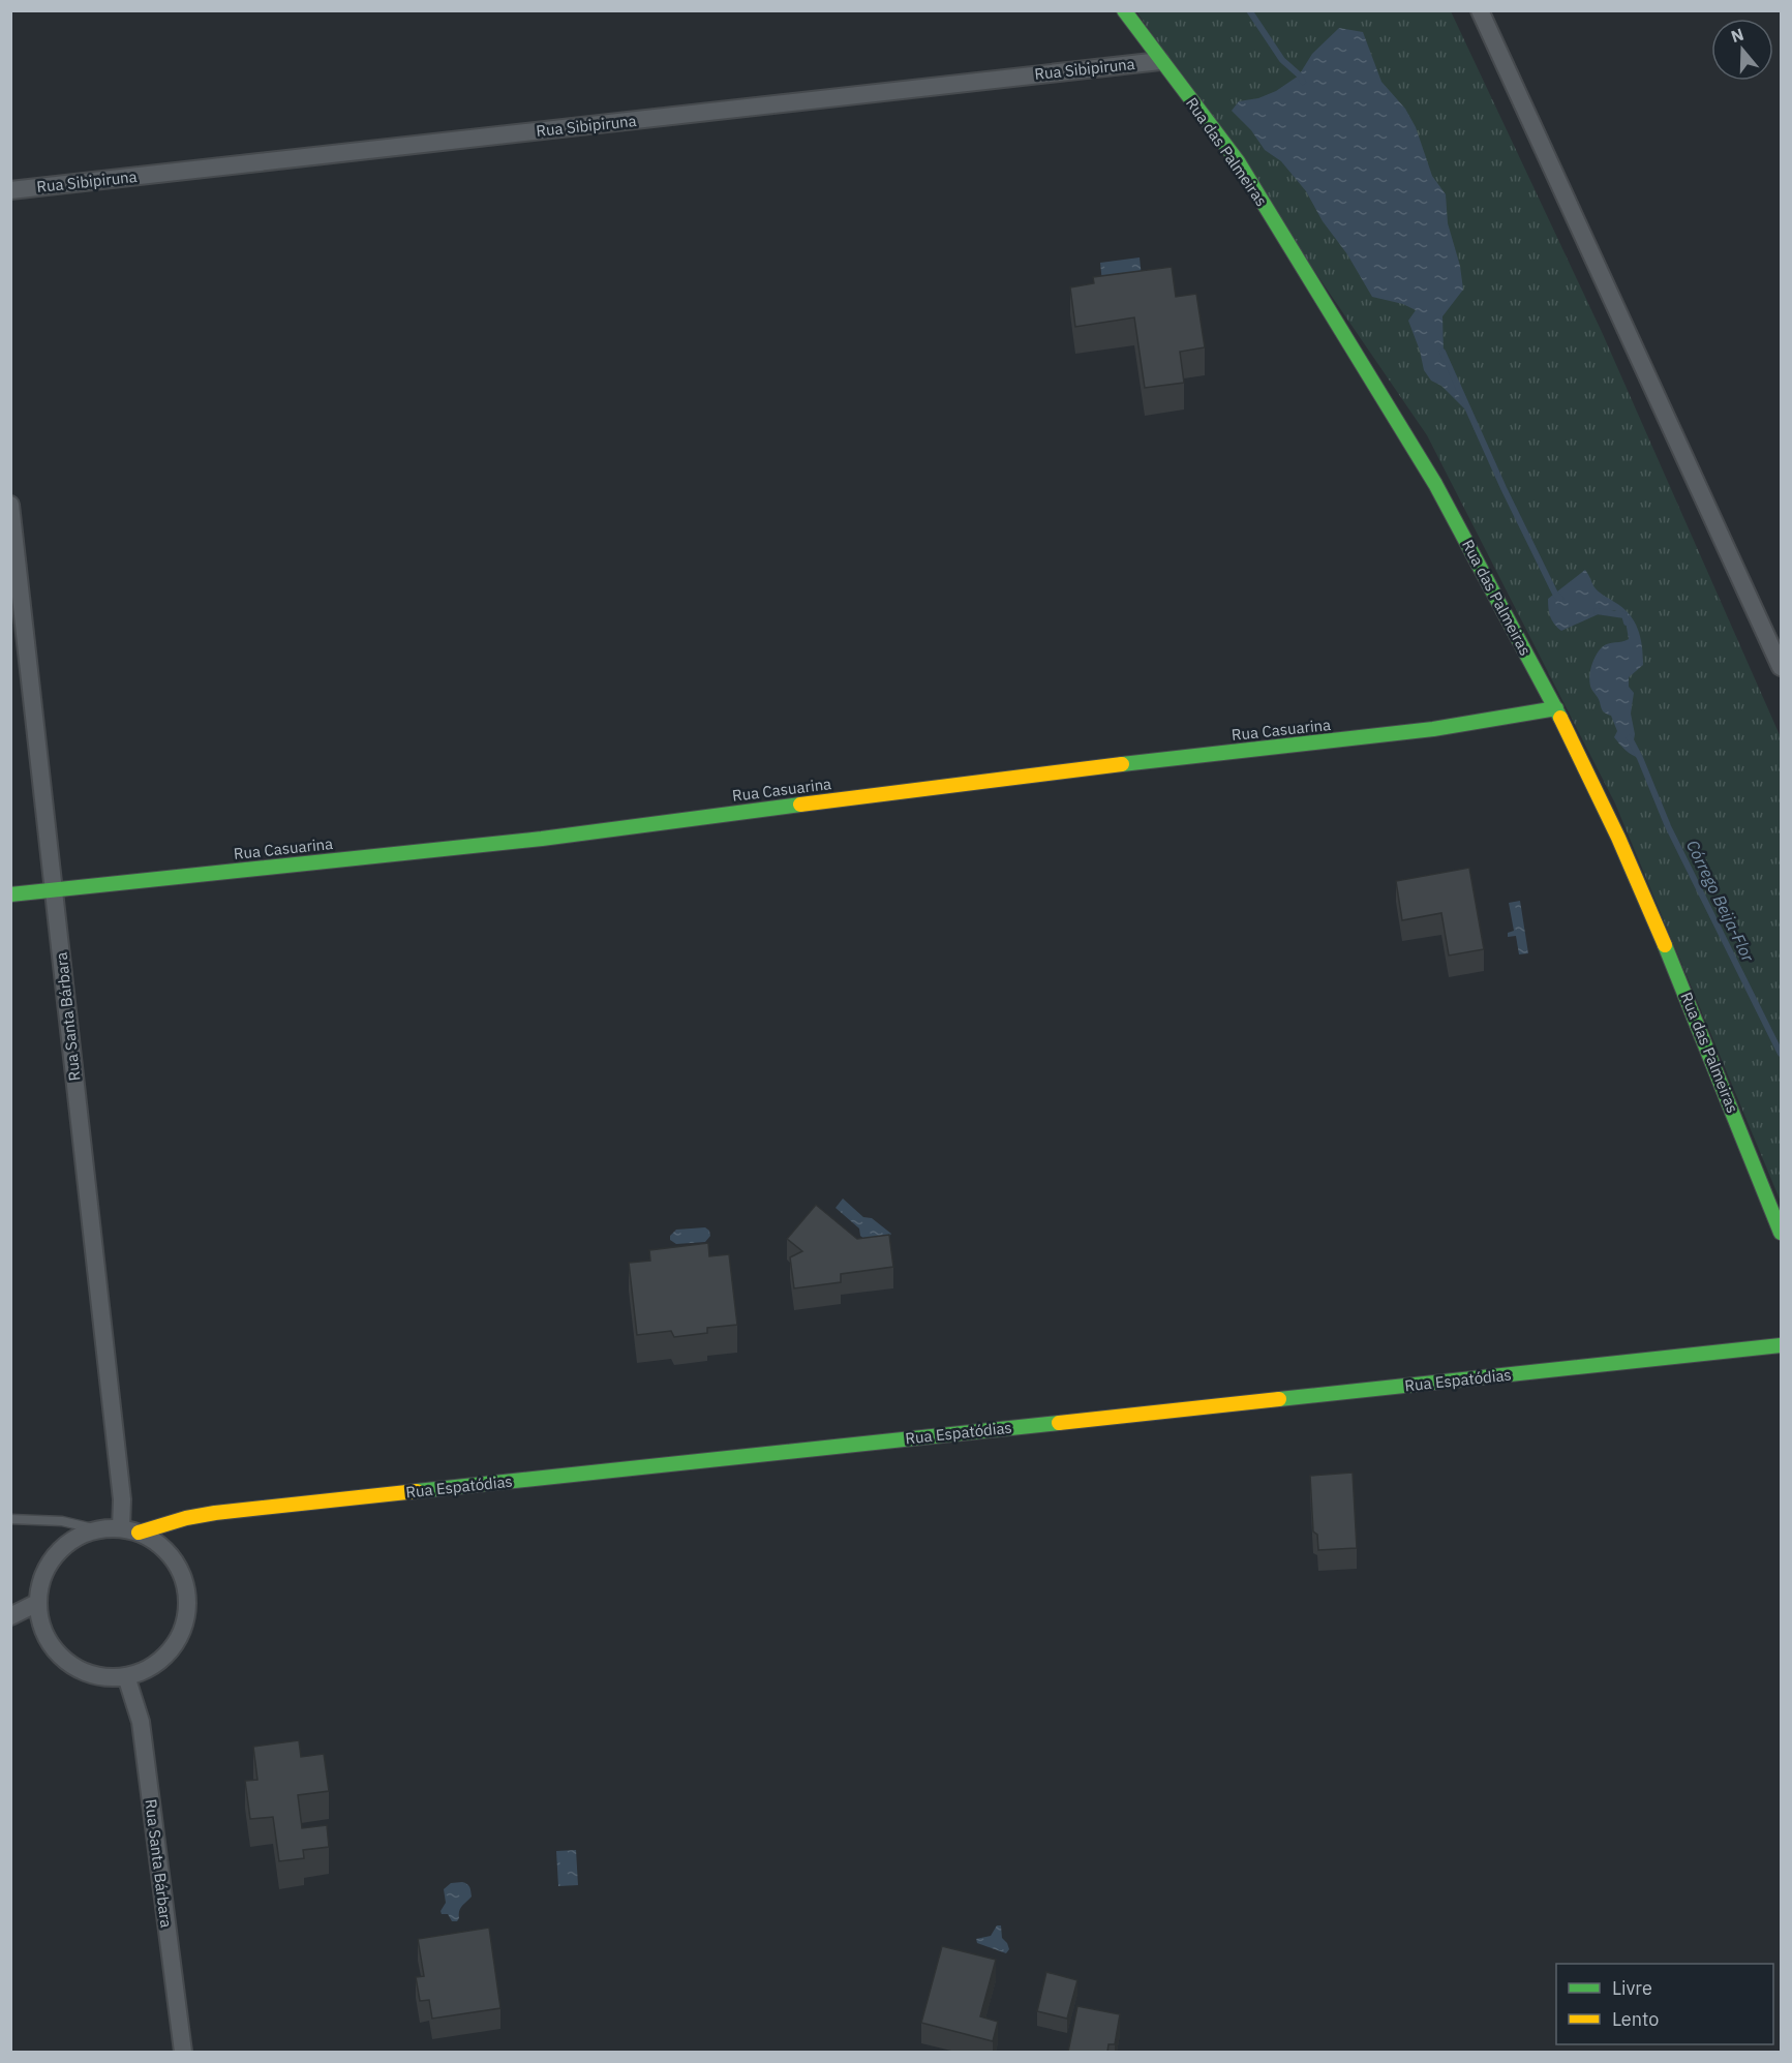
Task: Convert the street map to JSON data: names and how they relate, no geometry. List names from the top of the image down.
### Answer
{
  "streets": {
    "street": [
      "Rua Sibipiruna",
      "Rua das Palmeiras",
      "Rua Casuarina",
      "Rua Santa Bárbara",
      "Rua Espatódias"
    ]
  },
  "crossings": [
    ["Rua Sibipiruna", "Rua das Palmeiras"],
    ["Rua das Palmeiras", "Rua Casuarina"],
    ["Rua Casuarina", "Rua Santa Bárbara"],
    ["Rua Santa Bárbara", "Rua Espatódias"]
  ],
  "water": ["Córrego Beija-Flor"],
  "legend": ["Livre", "Lento"],
  "north": "top"
}
